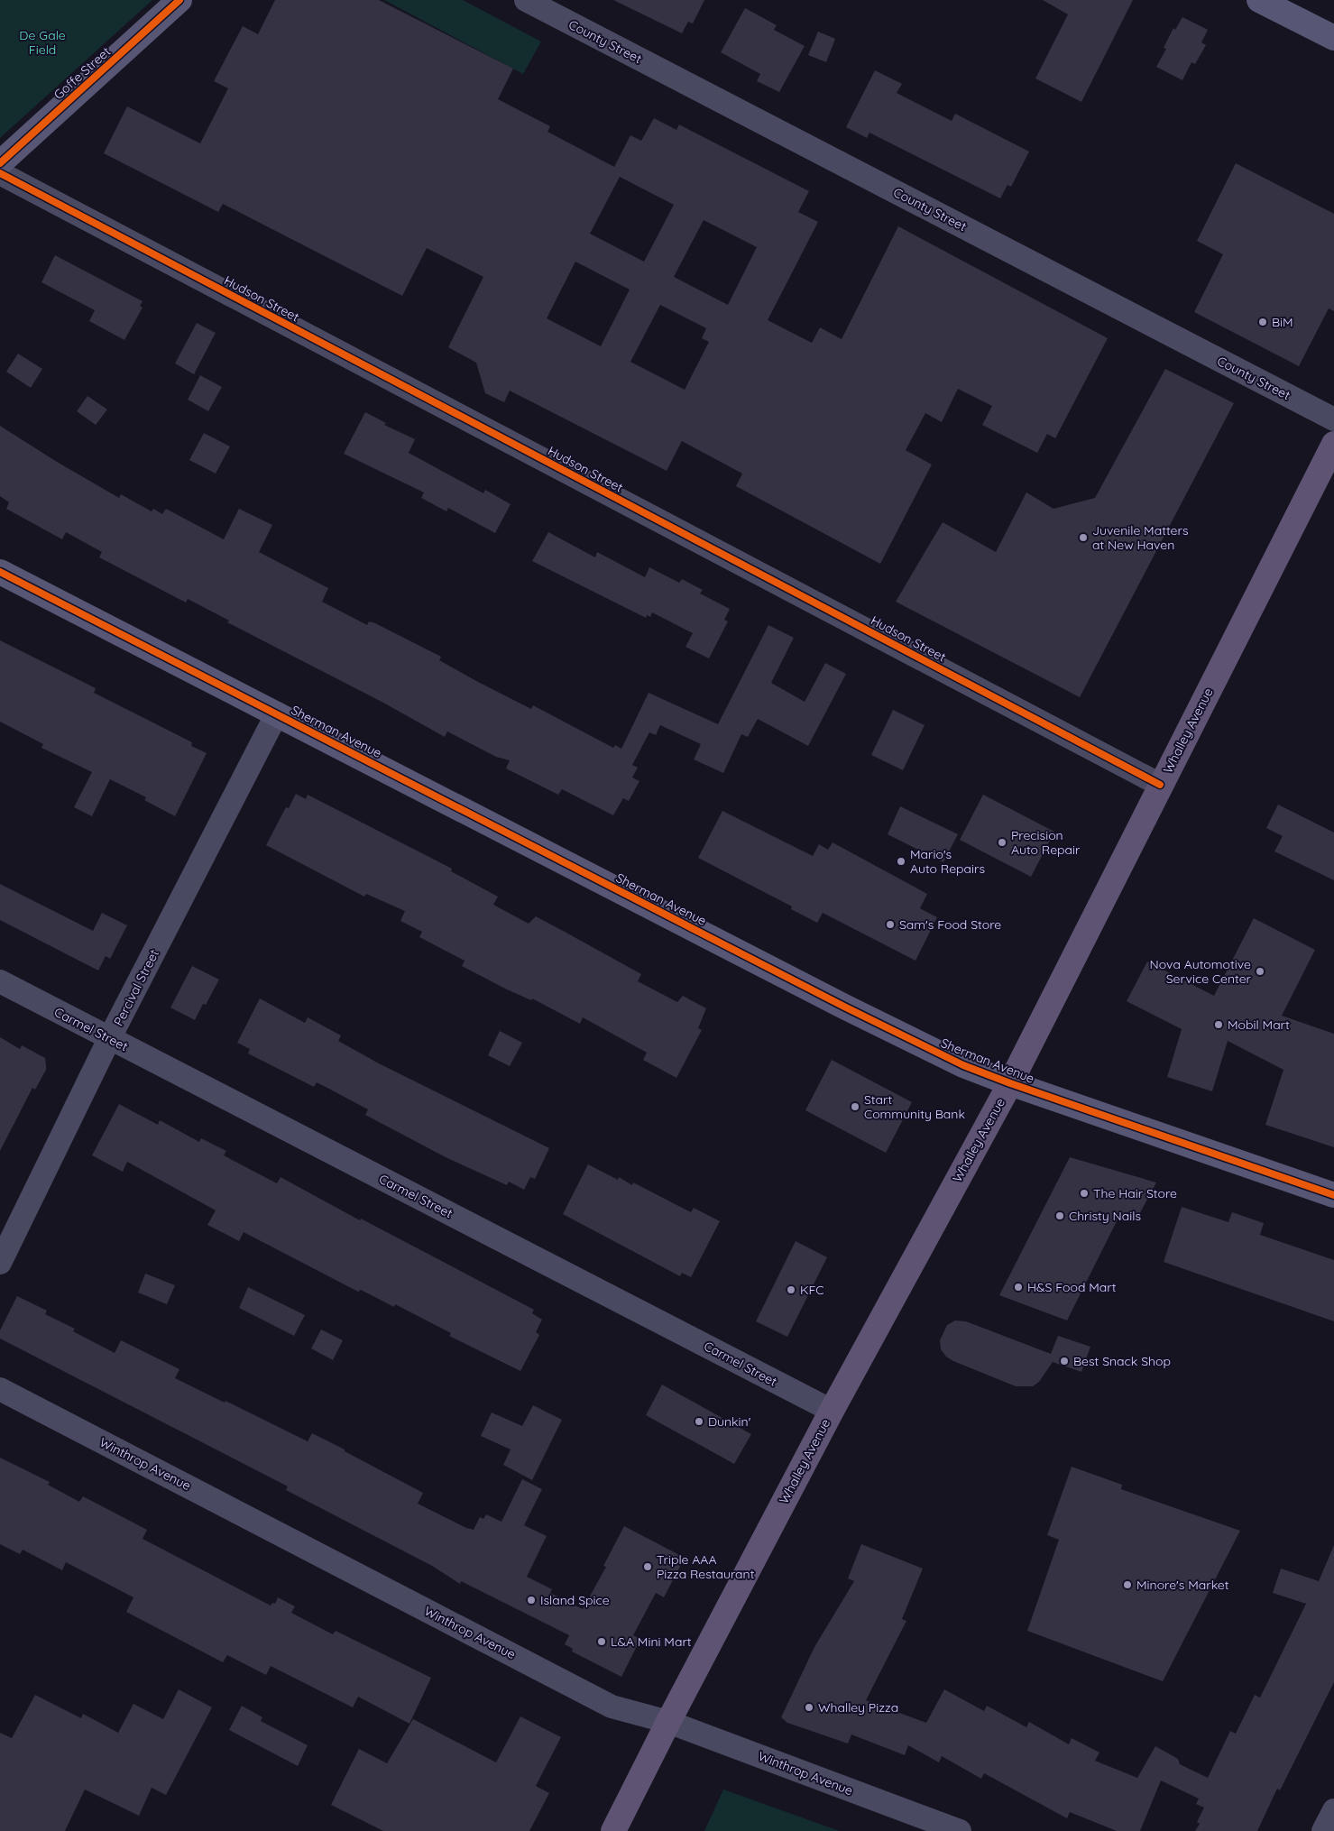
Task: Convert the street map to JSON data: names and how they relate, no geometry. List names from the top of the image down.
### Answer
{
  "streets": {
    "main road": ["Goffe Street", "Whalley Avenue", "Sherman Avenue"],
    "street": [
      "County Street",
      "Hudson Street",
      "Percival Street",
      "Carmel Street",
      "Winthrop Avenue"
    ]
  },
  "crossings": [
    ["Hudson Street", "Whalley Avenue"],
    ["Whalley Avenue", "Sherman Avenue"],
    ["Whalley Avenue", "Carmel Street"],
    ["Whalley Avenue", "Winthrop Avenue"],
    ["Sherman Avenue", "Percival Street"],
    ["Percival Street", "Carmel Street"]
  ],
  "parks": ["De Gale Field"],
  "places": [
    "BiM",
    "Juvenile Matters at New Haven",
    "Precision Auto Repair",
    "Mario's Auto Repairs",
    "Sam's Food Store",
    "Nova Automotive Service Center",
    "Mobil Mart",
    "Start Community Bank",
    "The Hair Store",
    "Christy Nails",
    "H&S Food Mart",
    "KFC",
    "Best Snack Shop",
    "Dunkin'",
    "Triple AAA Pizza Restaurant",
    "Minore's Market",
    "Island Spice",
    "L&A Mini Mart",
    "Whalley Pizza"
  ]
}
